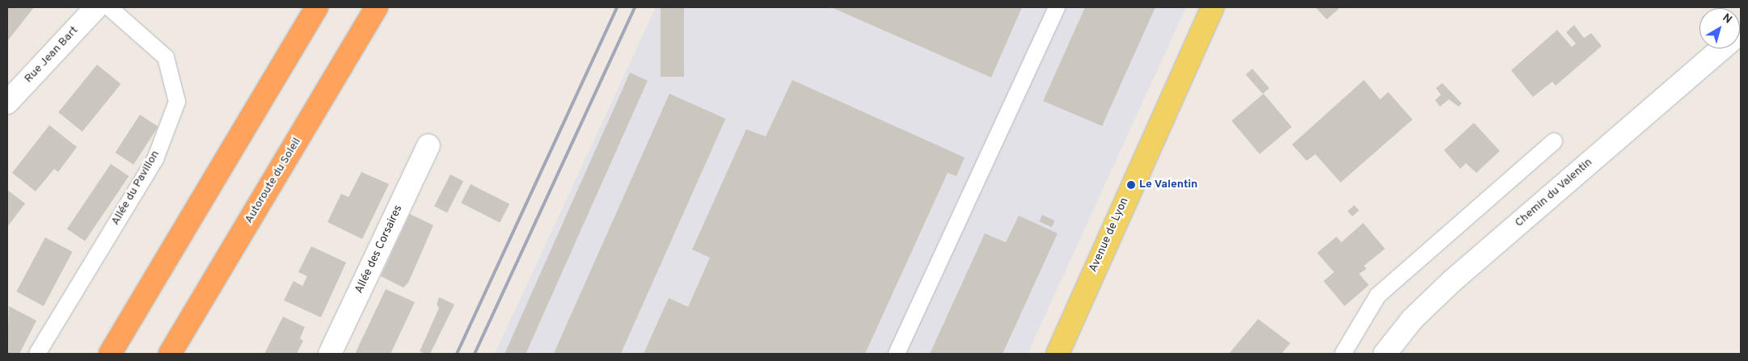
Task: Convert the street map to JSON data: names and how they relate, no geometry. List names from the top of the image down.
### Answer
{
  "streets": {
    "highway": ["Autoroute du Soleil"],
    "main road": ["Avenue de Lyon"],
    "street": ["Rue Jean Bart", "Chemin du Valentin", "Allée des Corsaires"],
    "lane": ["Allée du Pavillon"]
  },
  "places": ["Le Valentin"],
  "north": "top right"
}
